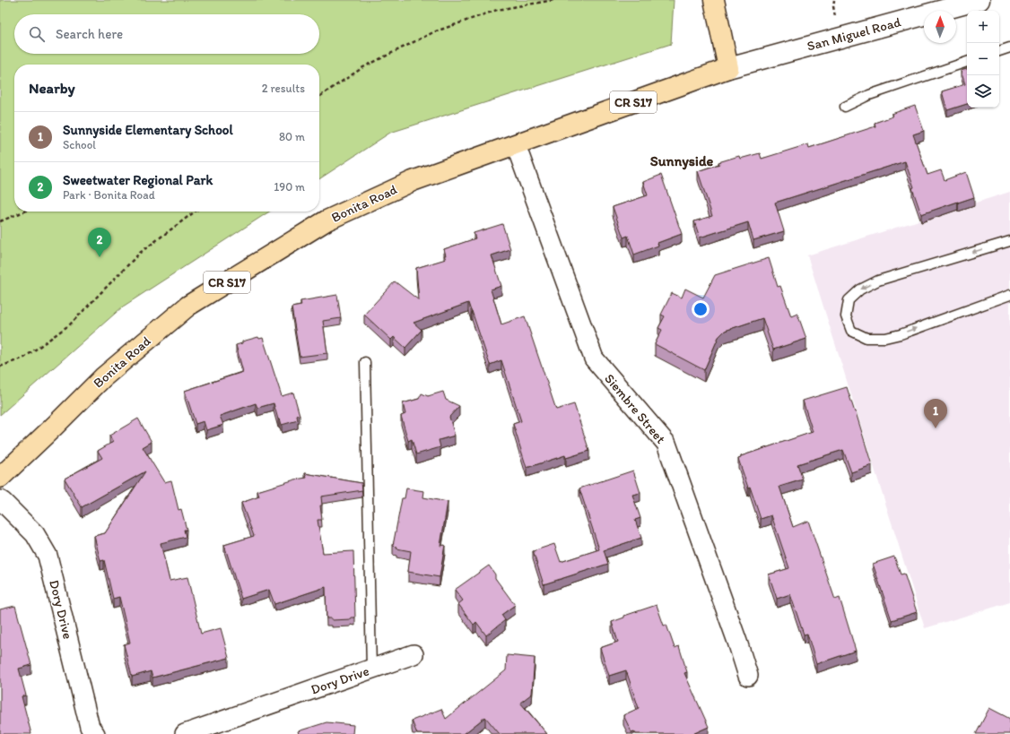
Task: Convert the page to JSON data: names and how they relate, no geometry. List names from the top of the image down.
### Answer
{
  "streets": {
    "main road": ["CR S17", "Bonita Road"],
    "street": ["San Miguel Road", "Siembre Street", "Dory Drive"]
  },
  "crossings": [
    ["San Miguel Road", "Bonita Road"],
    ["Bonita Road", "Siembre Street"]
  ],
  "districts": ["Sunnyside"],
  "north": "top",
  "page": {
    "map_buttons": ["+", "−"],
    "search": "Search here",
    "heading": ["Nearby", "2 results"],
    "list": [
      {
        "mark": "1",
        "name": "Sunnyside Elementary School",
        "note": "School",
        "value": "80 m"
      },
      {
        "mark": "2",
        "name": "Sweetwater Regional Park",
        "note": "Park · Bonita Road",
        "value": "190 m"
      }
    ],
    "pins": ["2", "1"]
  }
}
